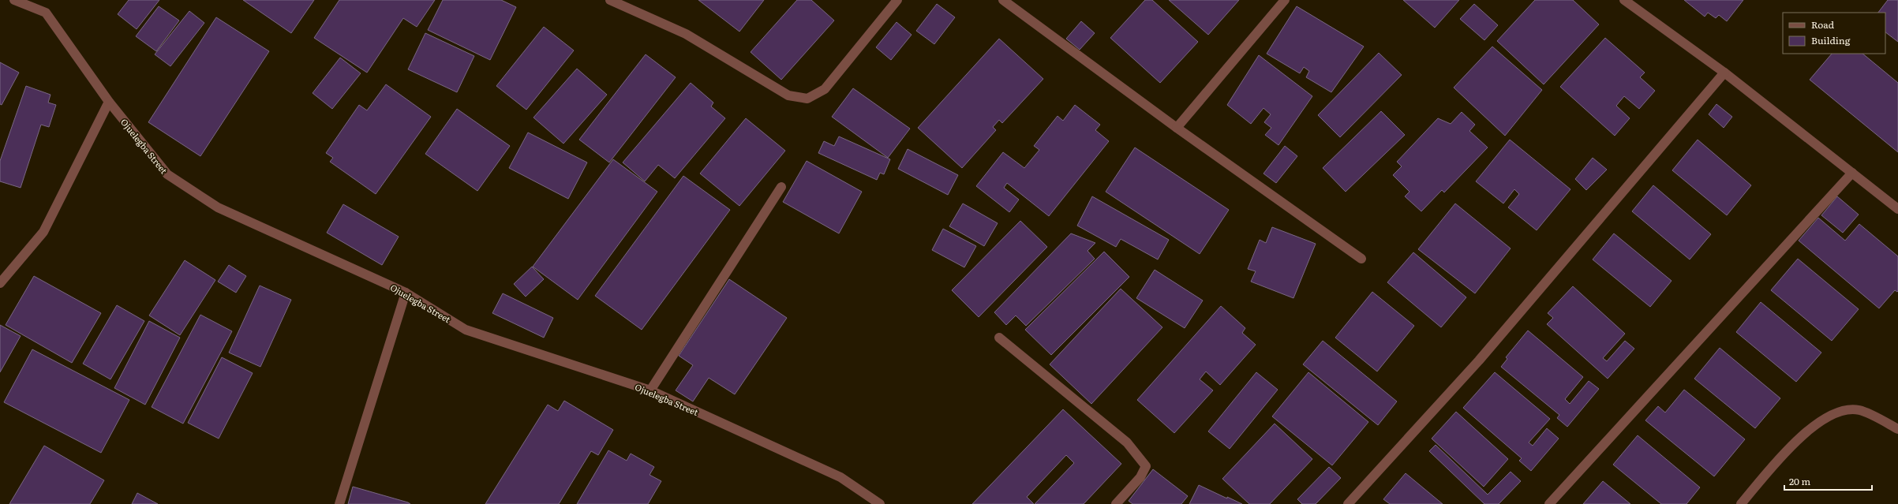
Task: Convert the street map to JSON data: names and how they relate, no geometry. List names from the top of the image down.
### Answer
{
  "streets": {
    "street": ["Ojuelegba Street"]
  },
  "legend": ["Road", "Building"],
  "scale_bar": "20 m"
}
